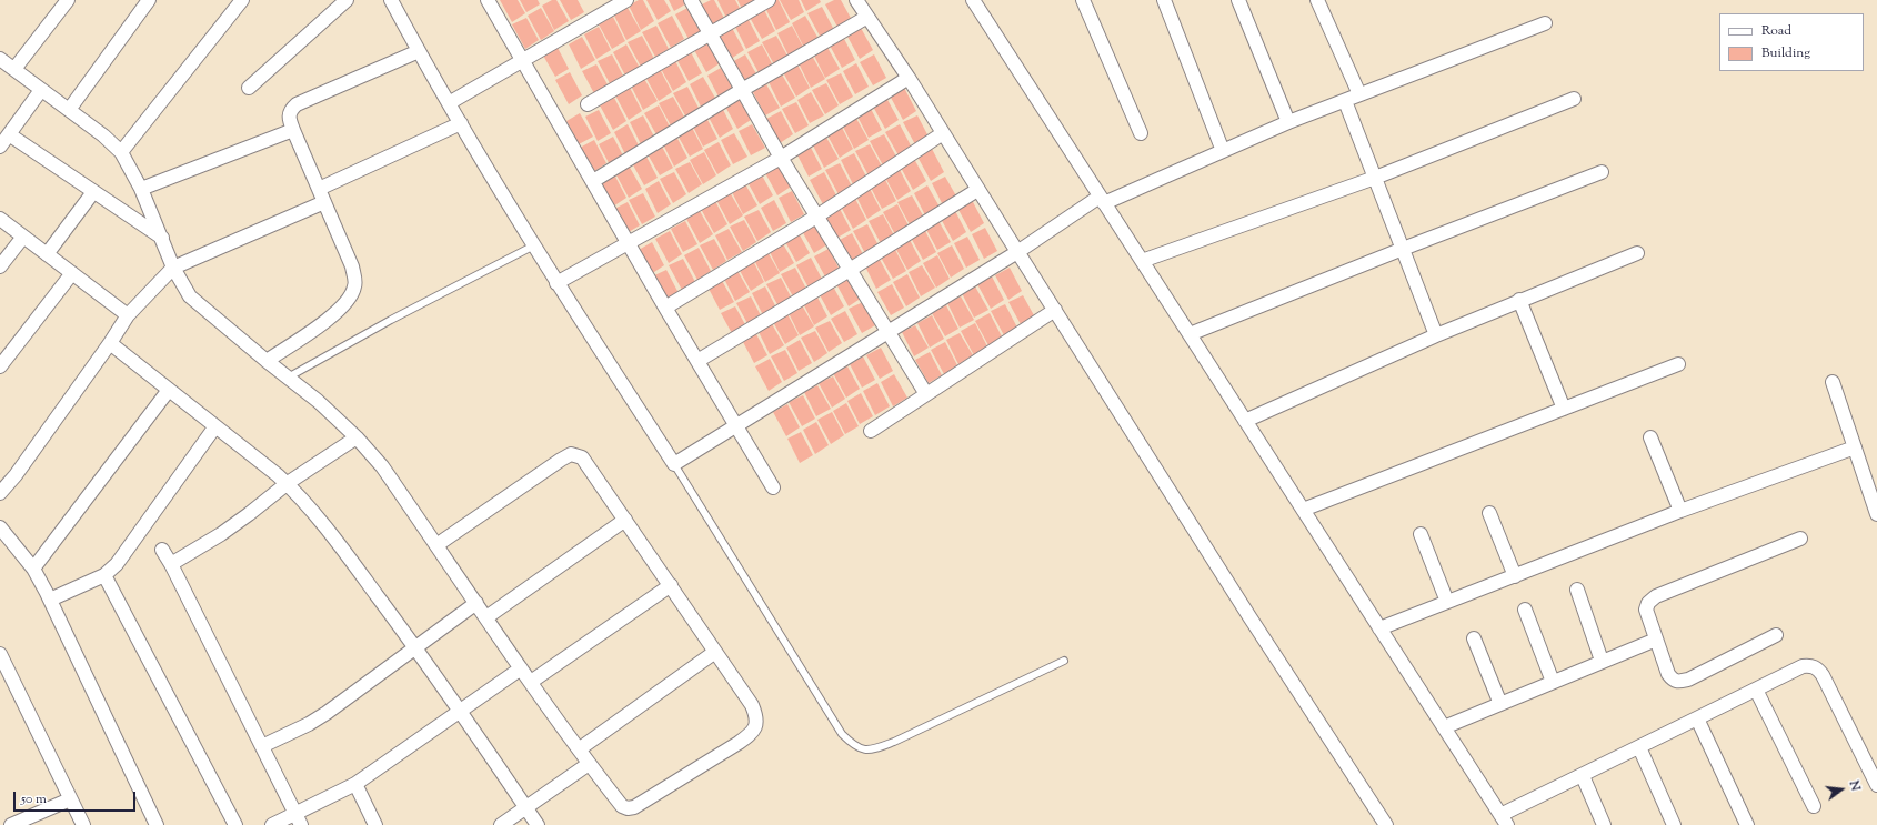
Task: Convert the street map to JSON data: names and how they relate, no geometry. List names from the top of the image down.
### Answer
{
  "legend": ["Road", "Building"],
  "scale_bar": "50 m",
  "north": "right"
}
